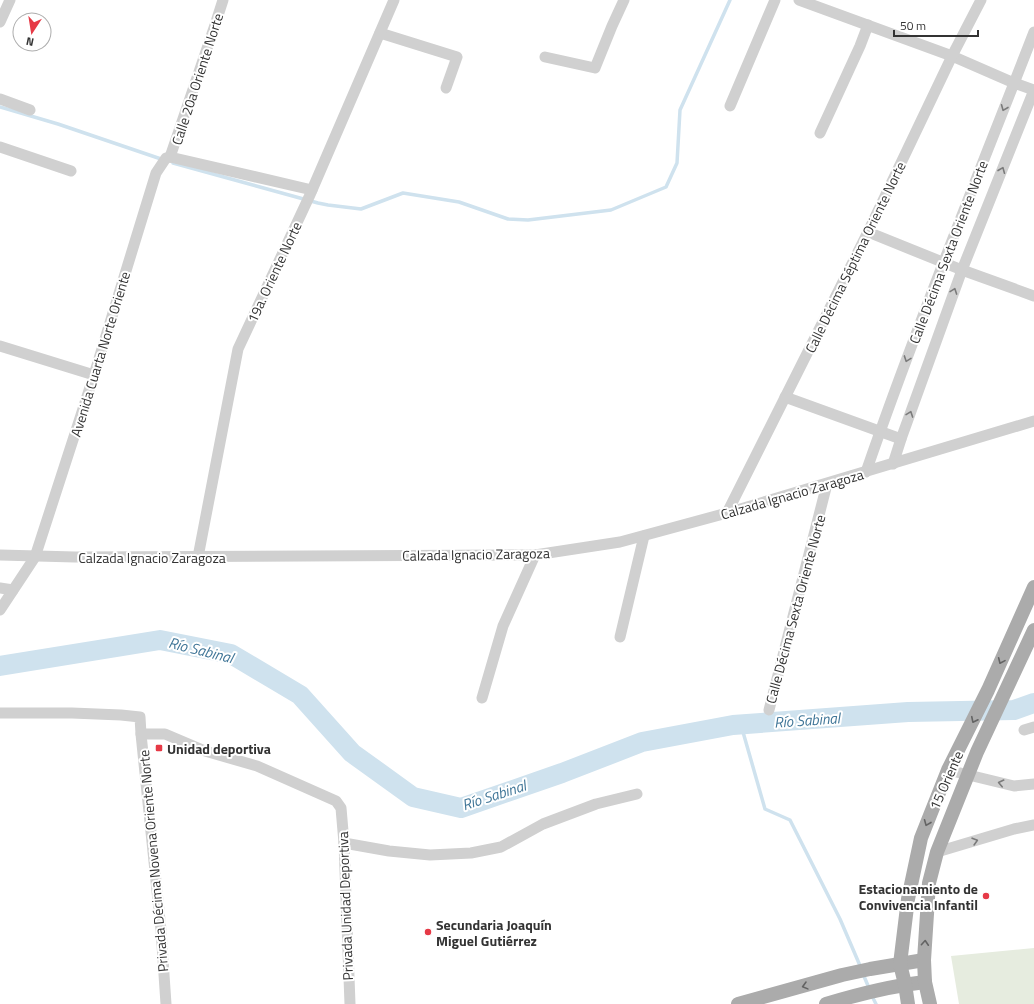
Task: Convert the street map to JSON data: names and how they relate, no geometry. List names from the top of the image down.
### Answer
{
  "streets": {
    "main road": ["15 Oriente"],
    "street": [
      "Calle 20a Oriente Norte",
      "Calle Décima Sexta Oriente Norte",
      "Calle Décima Séptima Oriente Norte",
      "19a. Oriente Norte",
      "Avenida Cuarta Norte Oriente",
      "Calzada Ignacio Zaragoza",
      "Privada Décima Novena Oriente Norte",
      "Privada Unidad Deportiva"
    ]
  },
  "crossings": [
    ["Calle 20a Oriente Norte", "Avenida Cuarta Norte Oriente"],
    ["Calle Décima Sexta Oriente Norte", "Calzada Ignacio Zaragoza"],
    ["Calle Décima Séptima Oriente Norte", "Calzada Ignacio Zaragoza"],
    ["19a. Oriente Norte", "Calzada Ignacio Zaragoza"],
    ["Avenida Cuarta Norte Oriente", "Calzada Ignacio Zaragoza"],
    ["Privada Décima Novena Oriente Norte", "Privada Unidad Deportiva"]
  ],
  "water": ["Río Sabinal"],
  "places": {
    "transit": ["Unidad deportiva"],
    "other": ["Estacionamiento de Convivencia Infantil", "Secundaria Joaquín Miguel Gutiérrez"]
  },
  "scale_bar": "50 m",
  "north": "bottom"
}
